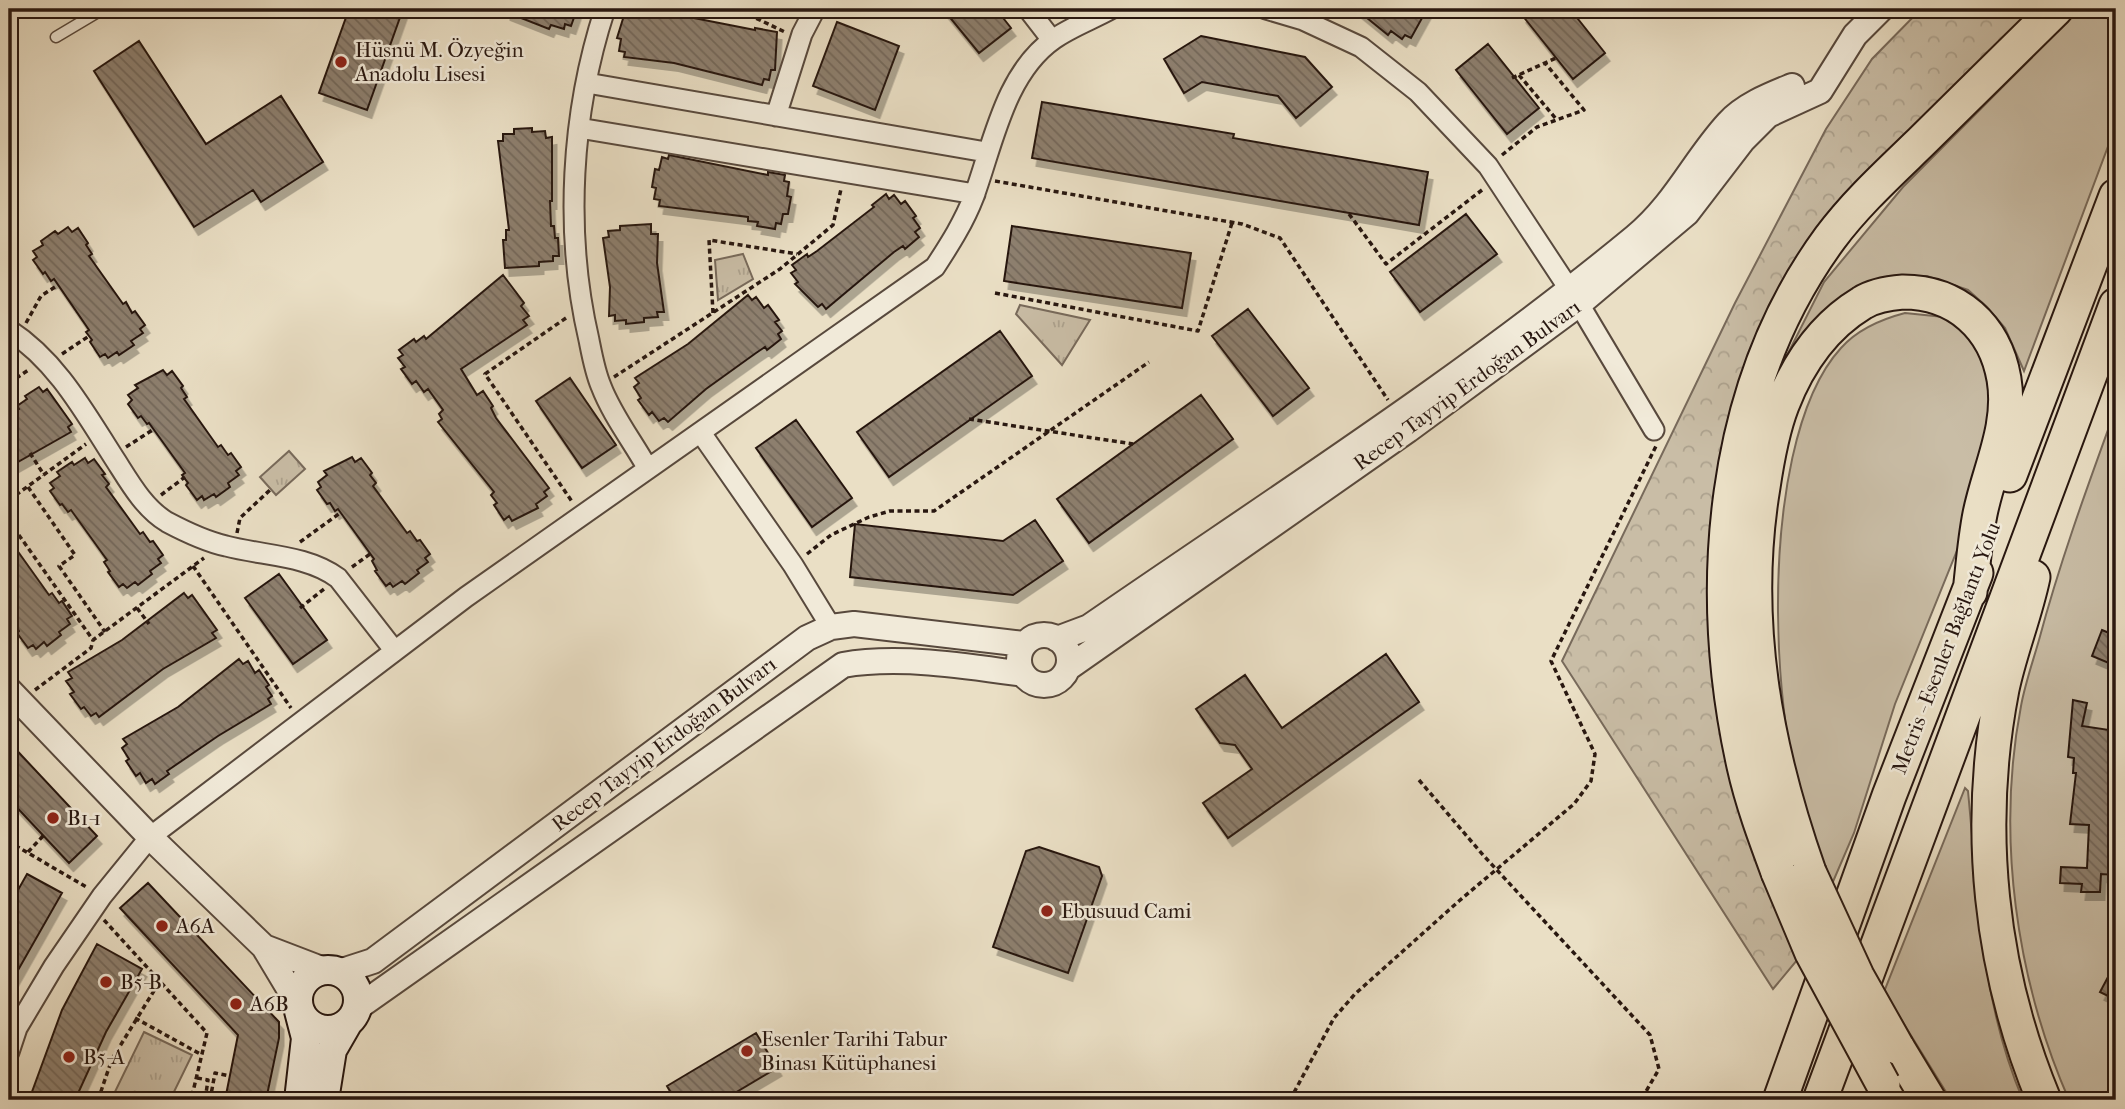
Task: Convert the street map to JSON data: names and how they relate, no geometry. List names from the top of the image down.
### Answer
{
  "streets": {
    "highway": ["Metris - Esenler Bağlantı Yolu"],
    "main road": ["Recep Tayyip Erdoğan Bulvarı"]
  },
  "places": [
    "Hüsnü M. Özyeğin Anadolu Lisesi",
    "B1-1",
    "Ebusuud Cami",
    "A6A",
    "B5-B",
    "A6B",
    "Esenler Tarihi Tabur Binası Kütüphanesi",
    "B5-A"
  ]
}
